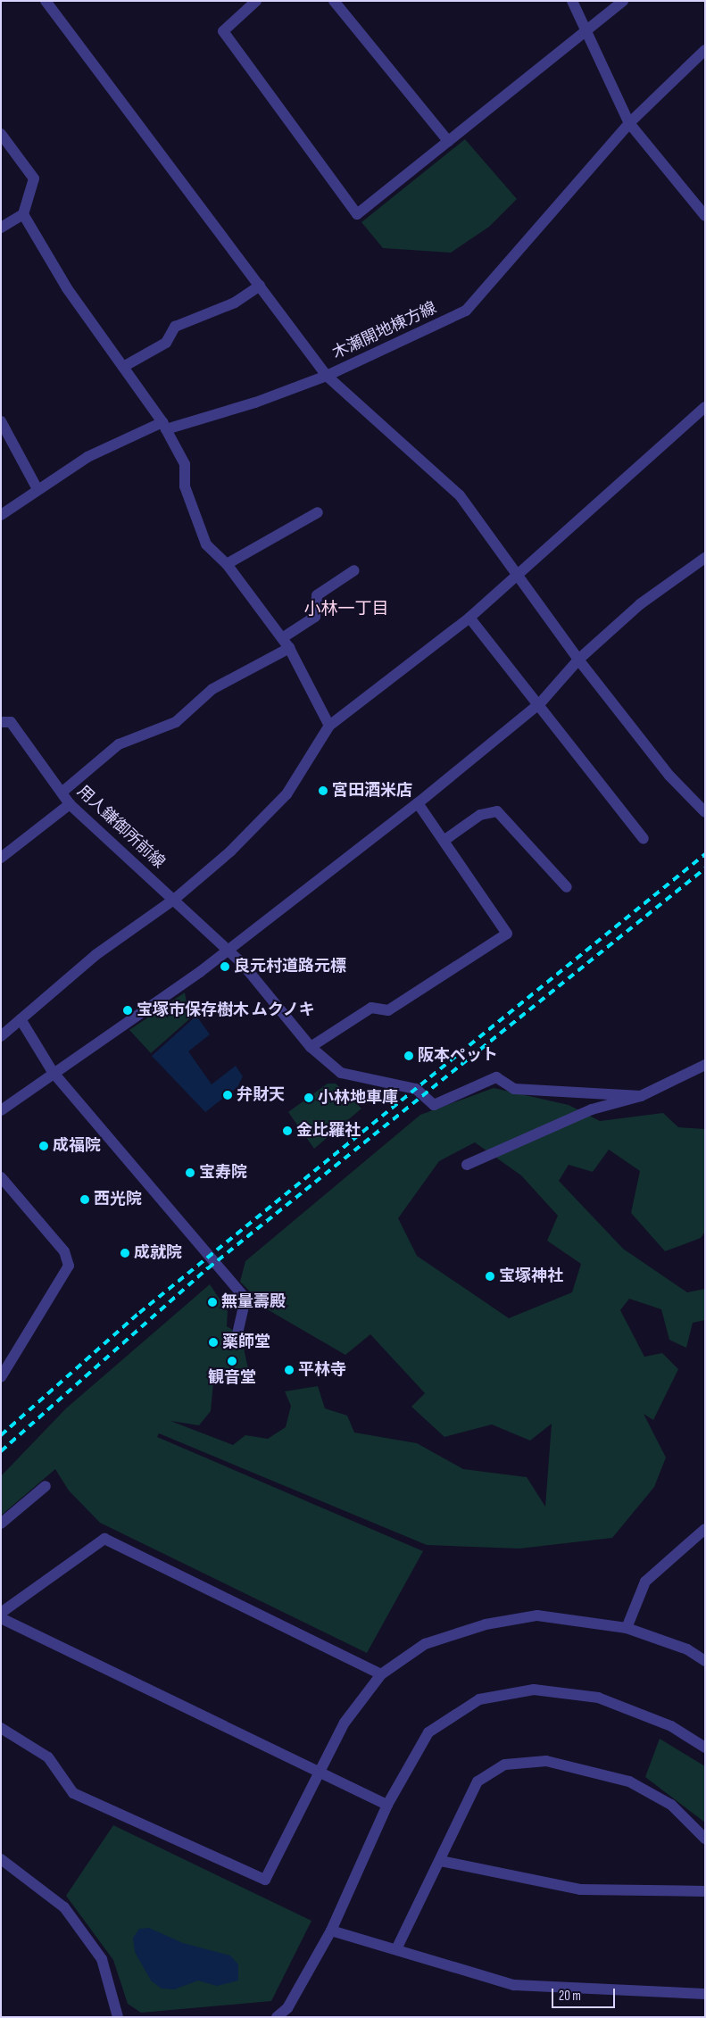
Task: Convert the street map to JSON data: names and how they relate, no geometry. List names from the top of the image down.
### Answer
{
  "streets": {
    "street": ["木瀬開地棟方線", "用人鎌御所前線"]
  },
  "districts": ["小林一丁目"],
  "places": [
    "宮田酒米店",
    "良元村道路元標",
    "宝塚市保存樹木 ムクノキ",
    "阪本ペット",
    "弁財天",
    "小林地車庫",
    "金比羅社",
    "成福院",
    "宝寿院",
    "西光院",
    "成就院",
    "宝塚神社",
    "無量壽殿",
    "薬師堂",
    "観音堂",
    "平林寺"
  ],
  "scale_bar": "20 m"
}
